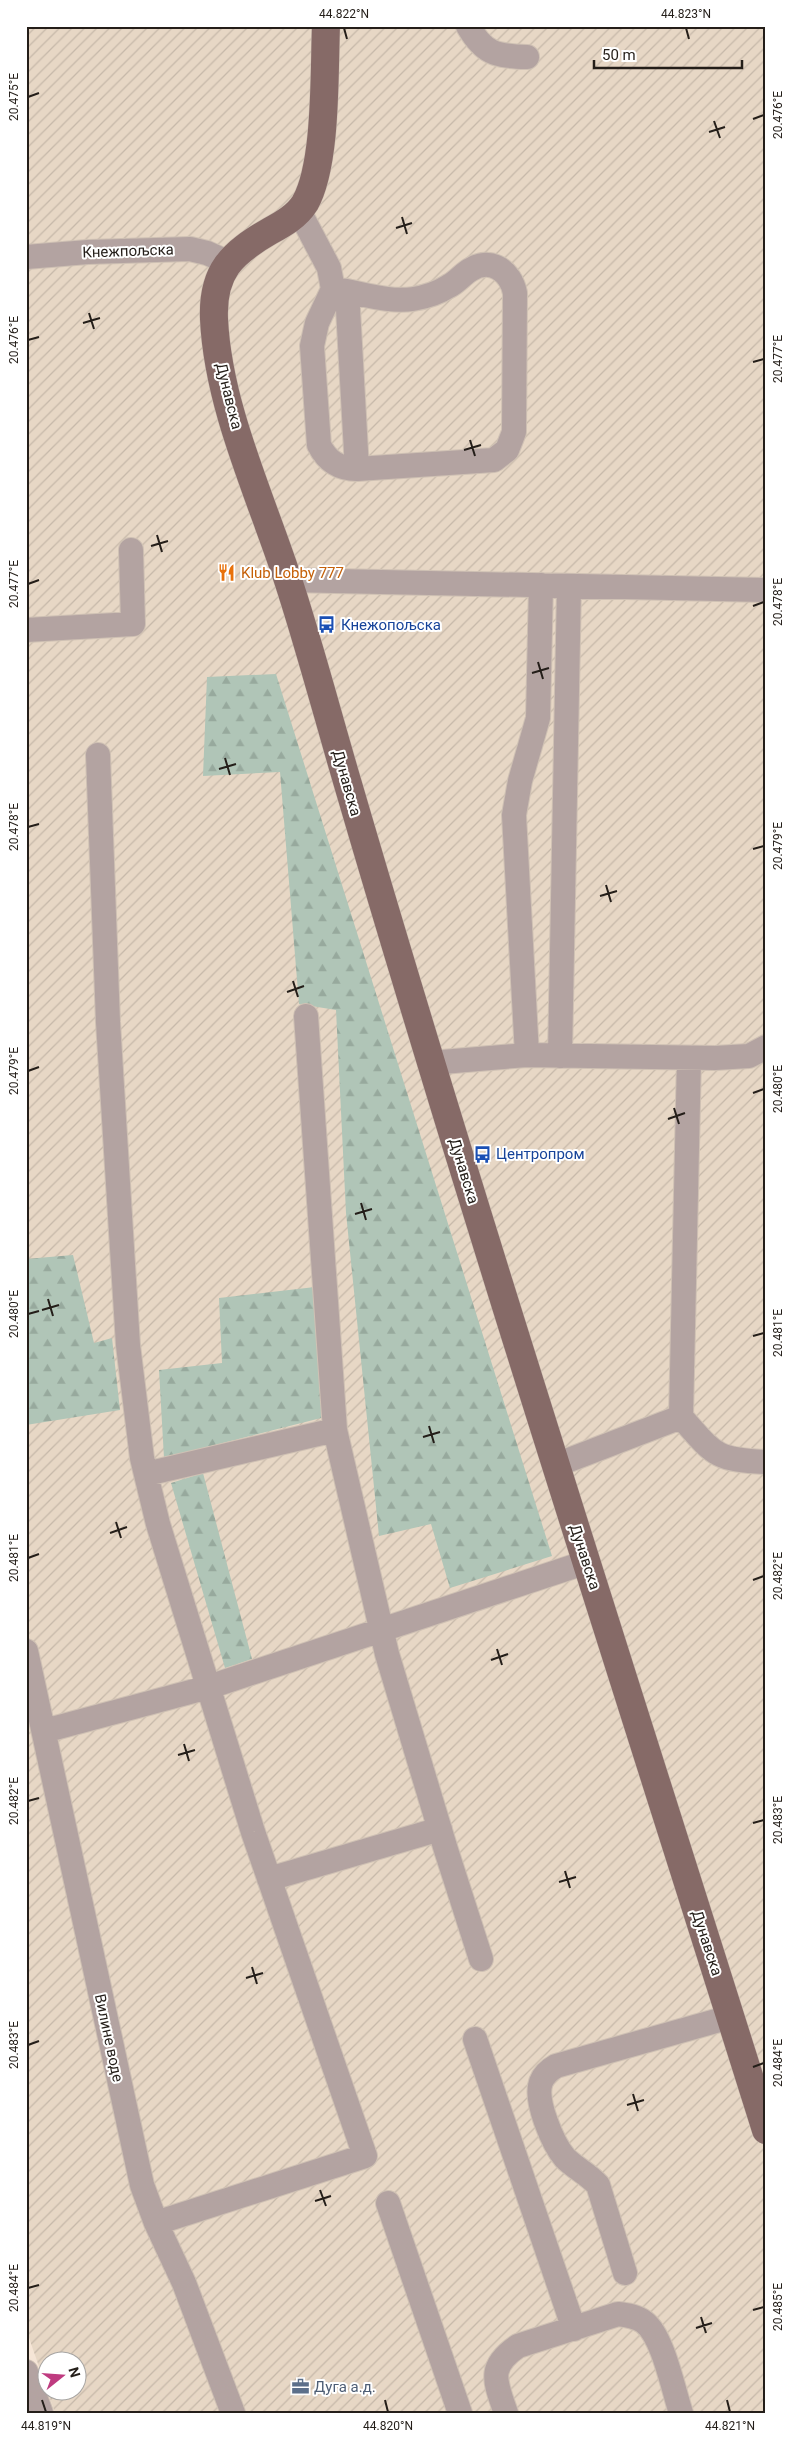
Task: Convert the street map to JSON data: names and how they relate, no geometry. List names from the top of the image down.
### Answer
{
  "streets": {
    "main road": ["Дунавска"],
    "street": ["Кнежпољска", "Вилине воде"]
  },
  "crossings": [
    ["Кнежпољска", "Дунавска"]
  ],
  "places": {
    "restaurant": ["Klub Lobby 777"],
    "bus stop": ["Кнежопољска", "Центропром"],
    "office": ["Дуга а.д."]
  },
  "scale_bar": "50 m",
  "north": "right",
  "coordinates": [
    "44.822°N",
    "44.823°N",
    "20.475°E",
    "20.476°E",
    "20.477°E",
    "20.478°E",
    "20.479°E",
    "20.480°E",
    "20.481°E",
    "20.482°E",
    "20.483°E",
    "20.484°E",
    "20.485°E",
    "44.819°N",
    "44.820°N",
    "44.821°N"
  ]
}
